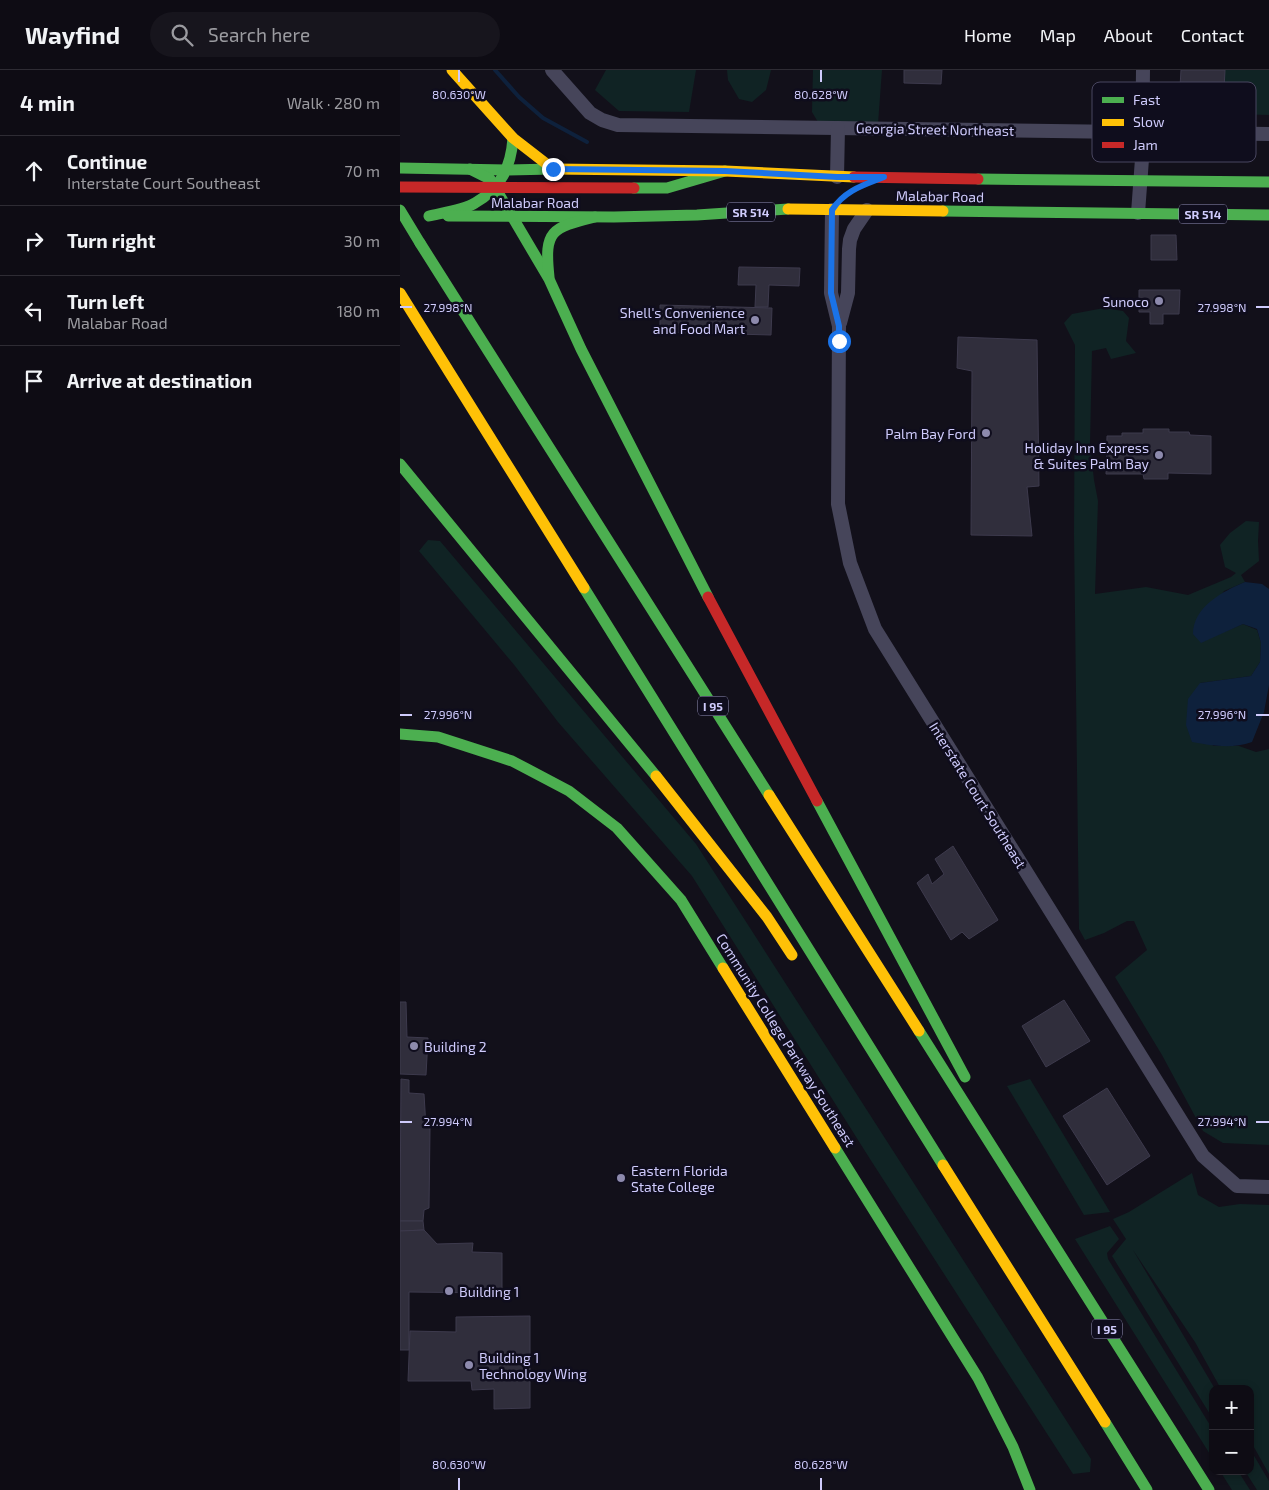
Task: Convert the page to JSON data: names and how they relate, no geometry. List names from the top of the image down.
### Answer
{
  "streets": {
    "main road": [
      "Malabar Road",
      "SR 514",
      "I 95",
      "Community College Parkway Southeast"
    ],
    "street": ["Georgia Street Northeast", "Interstate Court Southeast"]
  },
  "crossings": [
    ["Malabar Road", "Interstate Court Southeast"]
  ],
  "places": [
    "Sunoco",
    "Shell's Convenience and Food Mart",
    "Palm Bay Ford",
    "Holiday Inn Express & Suites Palm Bay",
    "Building 2",
    "Eastern Florida State College",
    "Building 1",
    "Building 1 Technology Wing"
  ],
  "legend": ["Fast", "Slow", "Jam"],
  "page": {
    "header": "Wayfind",
    "search": "Search here",
    "nav": [
      "Home",
      "Map",
      "About",
      "Contact"
    ],
    "heading": ["4 min", "Walk · 280 m"],
    "list": [
      ["Continue", "Interstate Court Southeast", "70 m"],
      ["Turn right", "30 m"],
      ["Turn left", "Malabar Road", "180 m"],
      "Arrive at destination"
    ],
    "map_buttons": ["+", "−"]
  },
  "coordinates": [
    "80.630°W",
    "80.628°W",
    "27.998°N",
    "27.996°N",
    "27.994°N"
  ]
}
